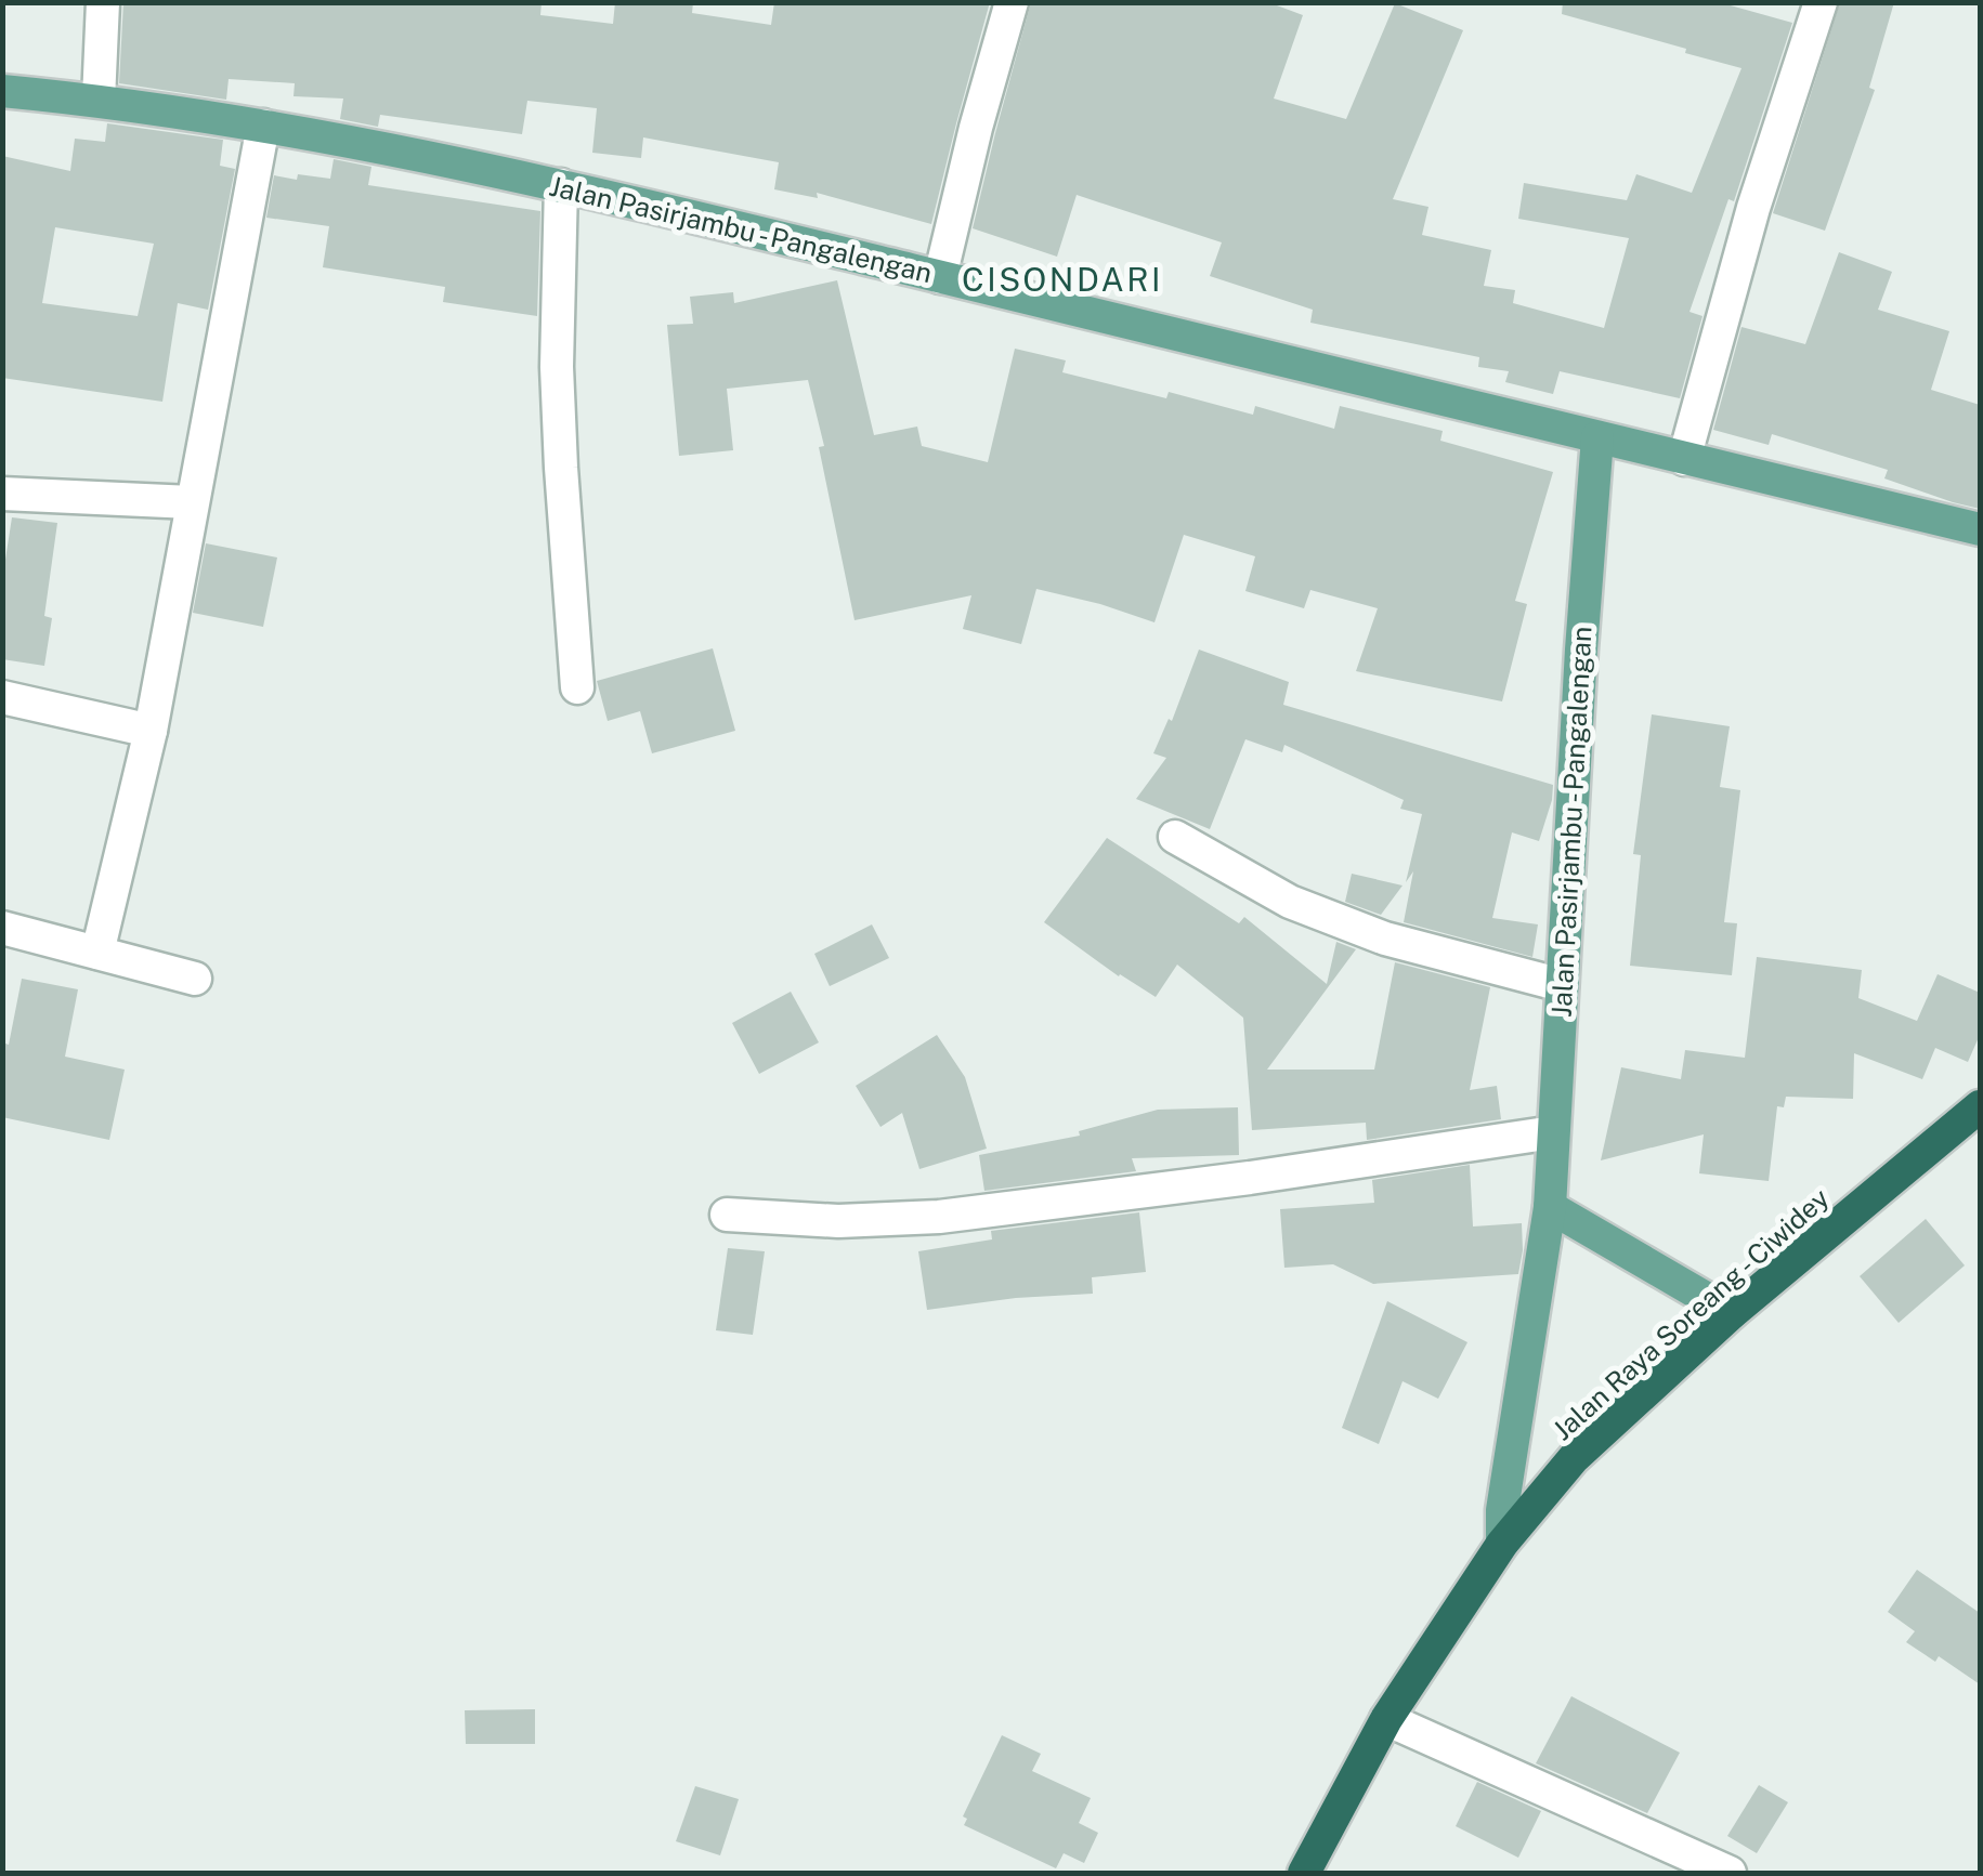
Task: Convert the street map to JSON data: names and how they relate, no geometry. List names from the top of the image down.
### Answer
{
  "streets": {
    "highway": ["Jalan Raya Soreang - Ciwidey"],
    "main road": ["Jalan Pasirjambu - Pangalengan"]
  },
  "crossings": [
    ["Jalan Pasirjambu - Pangalengan", "Jalan Raya Soreang - Ciwidey"]
  ],
  "districts": ["CISONDARI"]
}
